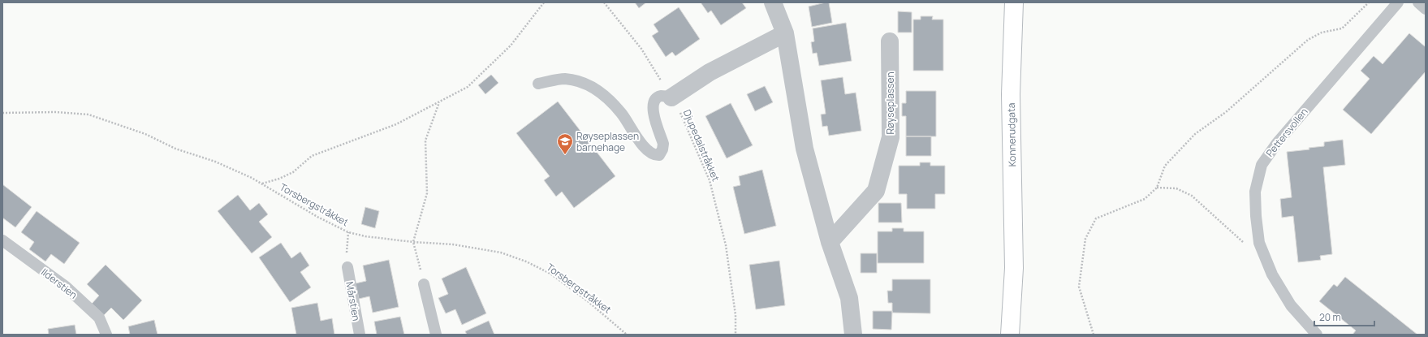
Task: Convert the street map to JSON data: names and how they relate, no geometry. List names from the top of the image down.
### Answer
{
  "streets": {
    "main road": ["Konnerudgata"],
    "street": ["Røyseplassen"],
    "lane": ["Pettersvollen", "Ilderstien", "Mårstien"],
    "path": ["Djupedalstråkket", "Torsbergstråkket"]
  },
  "places": {
    "school or university": ["Røyseplassen barnehage"]
  },
  "scale_bar": "20 m"
}
